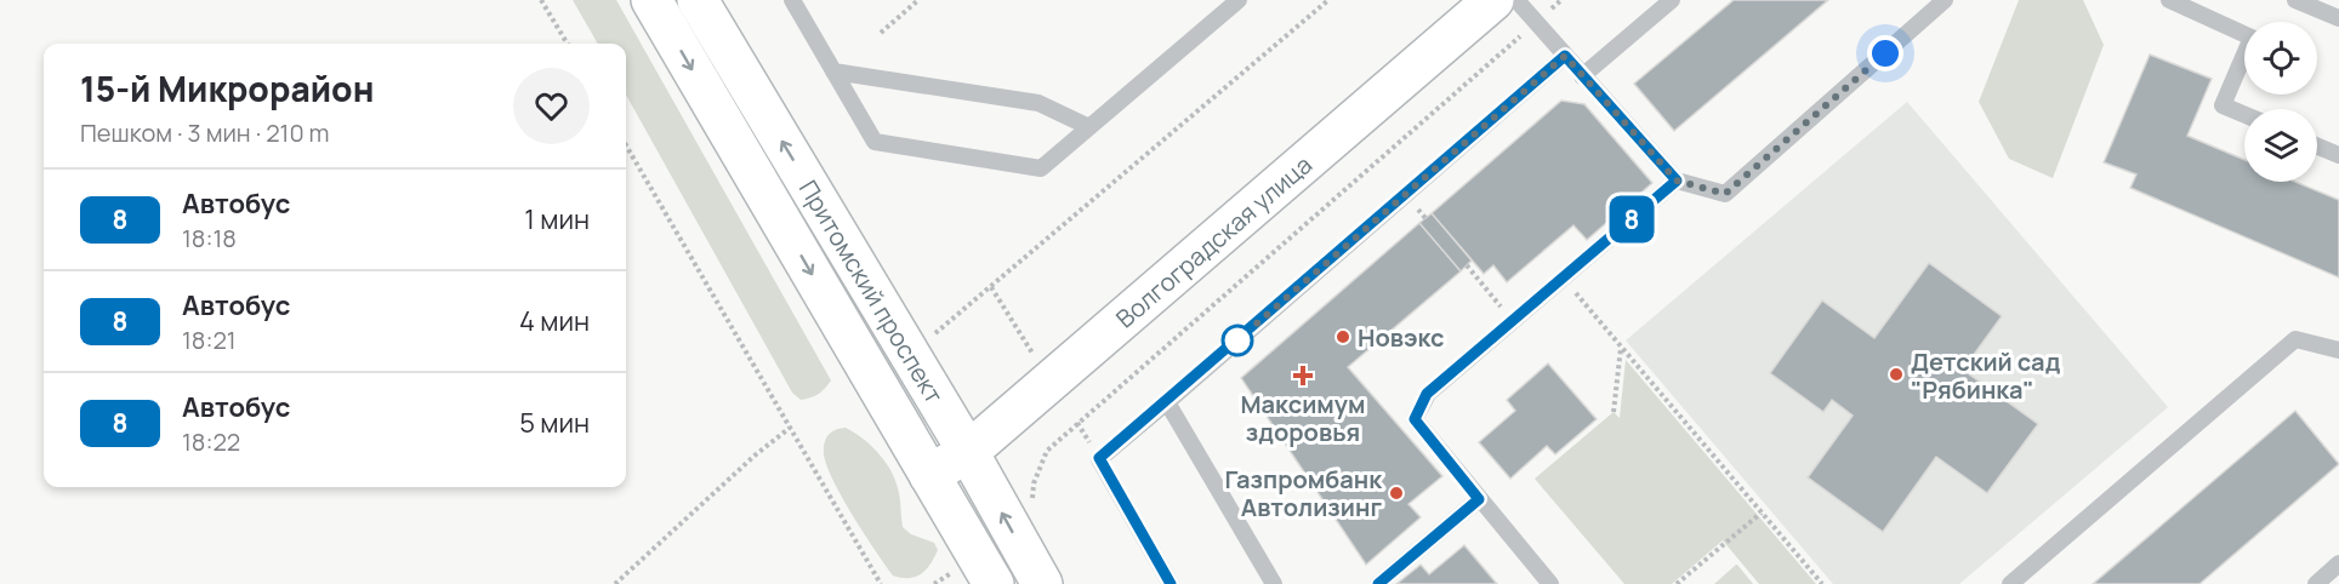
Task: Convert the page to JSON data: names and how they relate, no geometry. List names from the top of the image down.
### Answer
{
  "streets": {
    "main road": ["Волгоградская улица", "Притомский проспект"]
  },
  "crossings": [
    ["Волгоградская улица", "Притомский проспект"]
  ],
  "places": {
    "other": ["Новэкс", "Детский сад \"Рябинка\"", "Газпромбанк Автолизинг"],
    "health": ["Максимум здоровья"]
  },
  "lines": ["bus line 8"],
  "page": {
    "on_map": "8",
    "heading": ["15-й Микрорайон", "Пешком · 3 мин · 210 m"],
    "list": [
      {
        "mark": "8",
        "name": "Автобус",
        "note": "18:18",
        "value": "1 мин"
      },
      {
        "mark": "8",
        "name": "Автобус",
        "note": "18:21",
        "value": "4 мин"
      },
      {
        "mark": "8",
        "name": "Автобус",
        "note": "18:22",
        "value": "5 мин"
      }
    ]
  }
}
